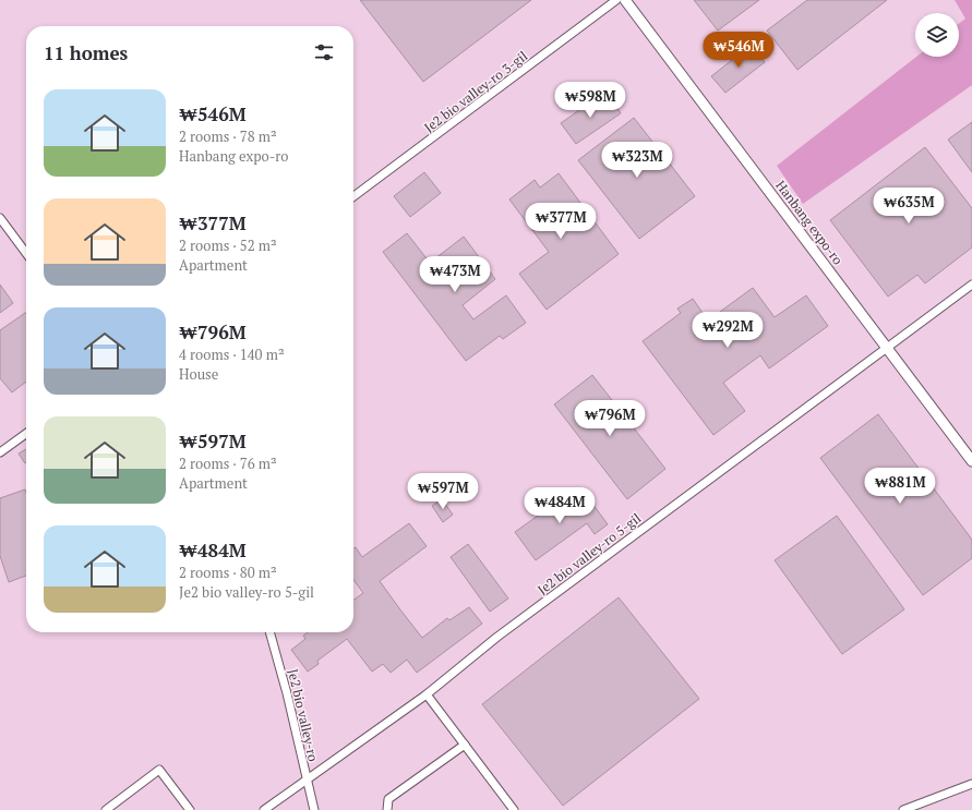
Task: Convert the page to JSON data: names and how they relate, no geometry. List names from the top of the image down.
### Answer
{
  "streets": {
    "street": [
      "Je2 bio valley-ro 3-gil",
      "Hanbang expo-ro",
      "Je2 bio valley-ro 5-gil",
      "Je2 bio valley-ro"
    ]
  },
  "crossings": [
    ["Hanbang expo-ro", "Je2 bio valley-ro 5-gil"],
    ["Je2 bio valley-ro 5-gil", "Je2 bio valley-ro"]
  ],
  "page": {
    "heading": "11 homes",
    "price": [
      "₩546M",
      "₩598M",
      "₩323M",
      "₩635M",
      "₩377M",
      "₩473M",
      "₩292M",
      "₩796M",
      "₩881M",
      "₩597M",
      "₩484M"
    ],
    "list": [
      {
        "name": "₩546M",
        "note": "2 rooms · 78 m² · Hanbang expo-ro"
      },
      {
        "name": "₩377M",
        "note": "2 rooms · 52 m² · Apartment"
      },
      {
        "name": "₩796M",
        "note": "4 rooms · 140 m² · House"
      },
      {
        "name": "₩597M",
        "note": "2 rooms · 76 m² · Apartment"
      },
      {
        "name": "₩484M",
        "note": "2 rooms · 80 m² · Je2 bio valley-ro 5-gil"
      }
    ]
  }
}
